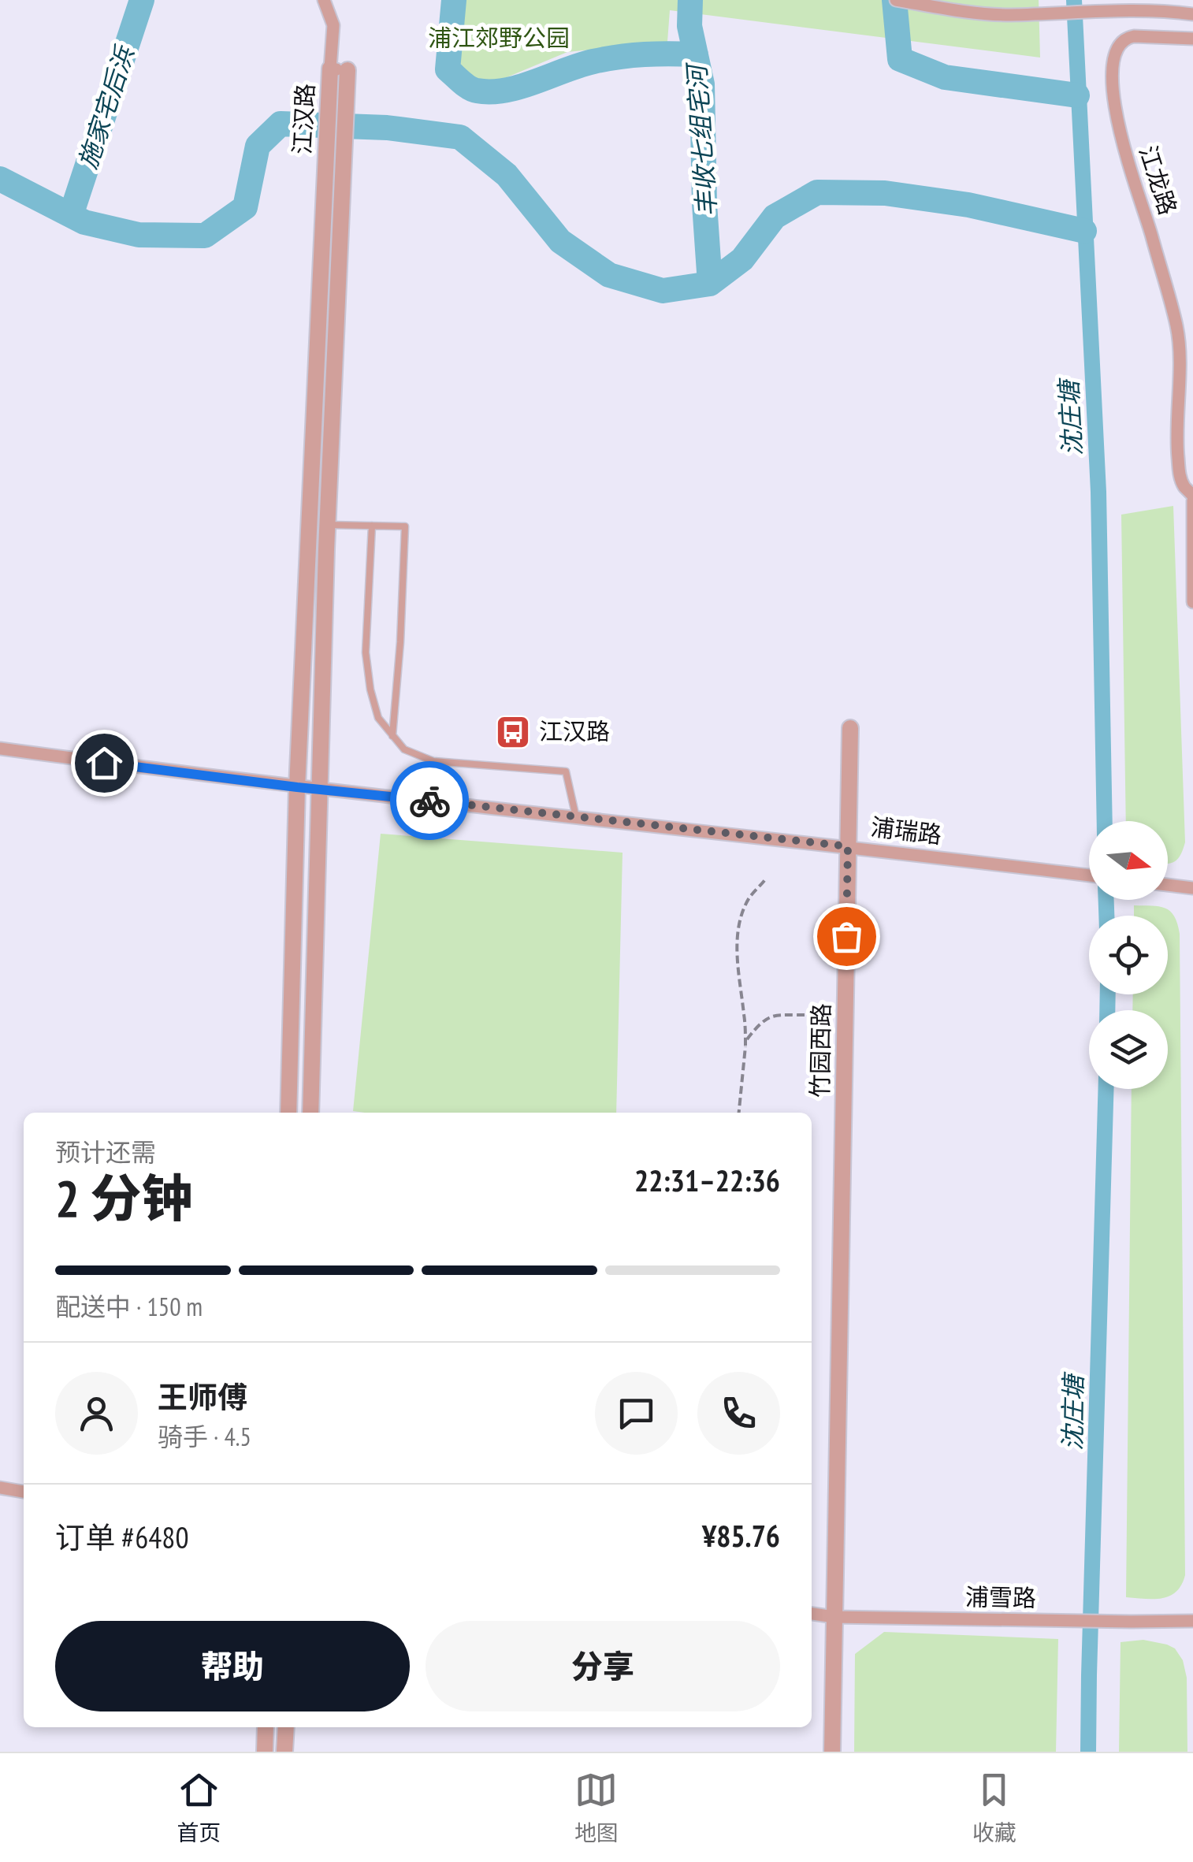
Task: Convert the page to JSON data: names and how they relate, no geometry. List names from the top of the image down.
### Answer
{
  "streets": {
    "street": [
      "江汉路",
      "江龙路",
      "浦瑞路",
      "竹园西路",
      "浦雪路"
    ]
  },
  "crossings": [
    ["江汉路", "浦瑞路"],
    ["浦瑞路", "竹园西路"],
    ["竹园西路", "浦雪路"]
  ],
  "water": ["施家宅后浜", "丰收七组宅河", "沈庄塘"],
  "parks": ["浦江郊野公园"],
  "places": {
    "bus stop": ["江汉路"]
  },
  "north": "right",
  "page": {
    "heading": ["2 分钟", "预计还需", "22:31–22:36"],
    "panel": [
      "王师傅",
      "骑手 · 4.5",
      "订单 #6480",
      "¥85.76"
    ],
    "bar": "配送中 · 150 m",
    "buttons": ["帮助", "分享"],
    "tabs": ["首页", "地图", "收藏"]
  }
}
